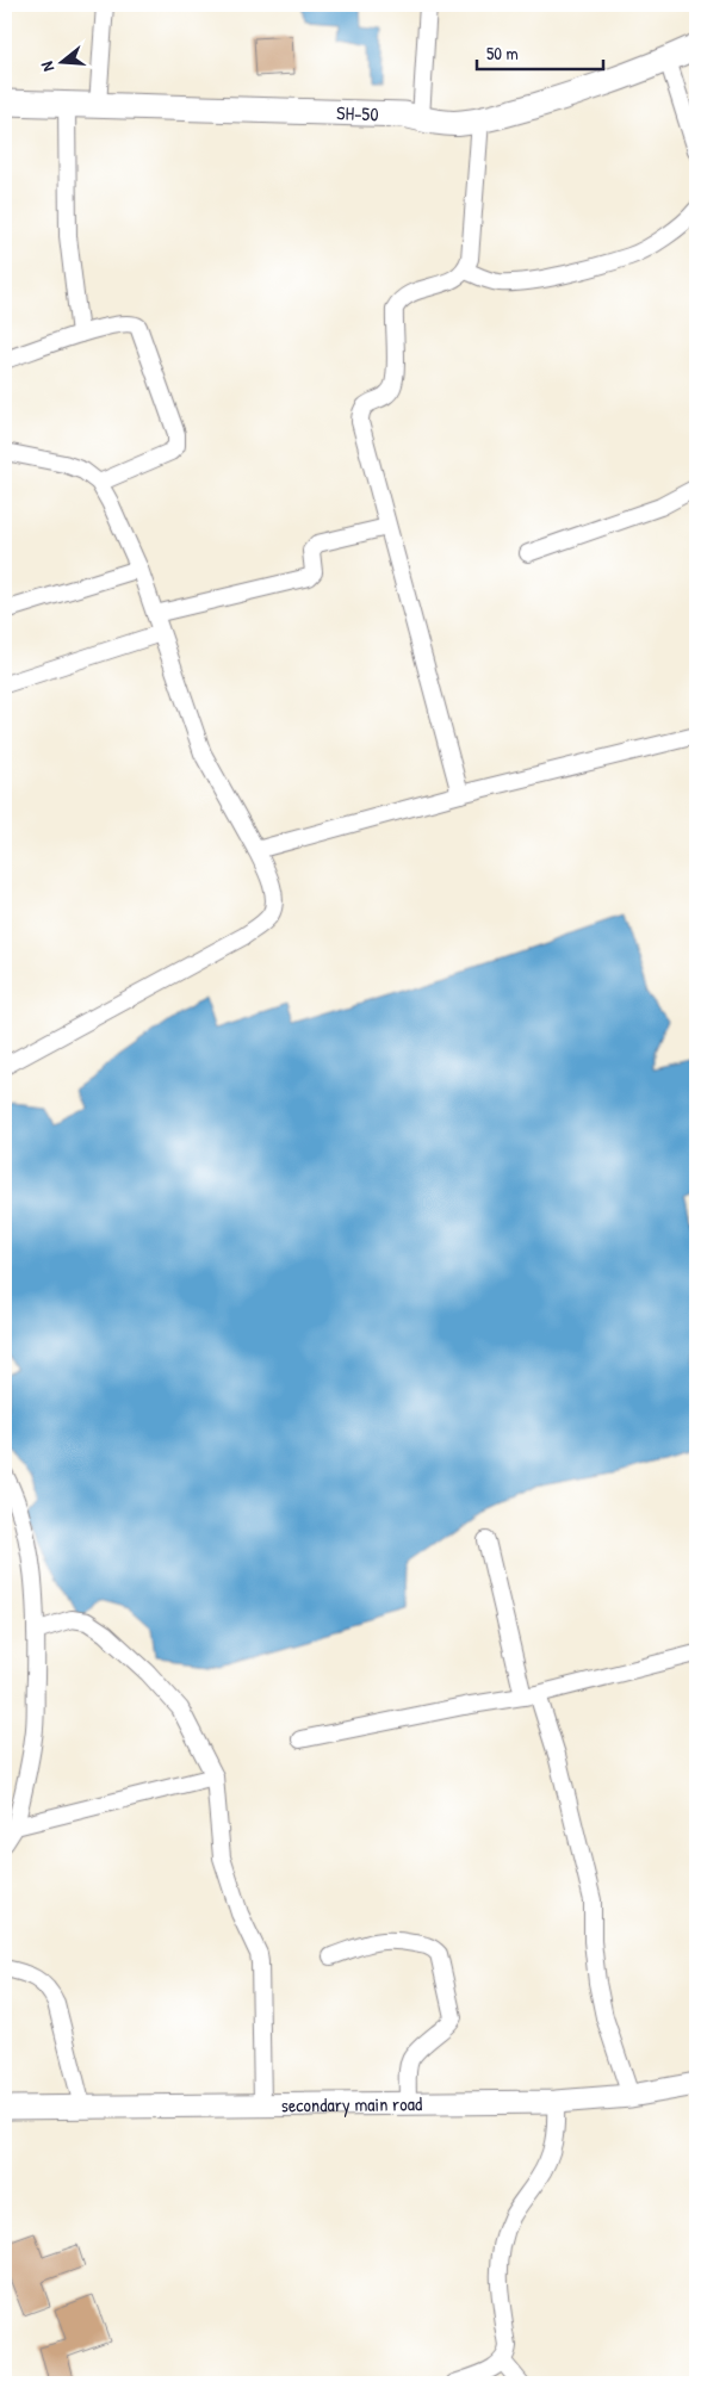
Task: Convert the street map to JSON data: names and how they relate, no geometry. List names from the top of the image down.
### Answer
{
  "streets": {
    "main road": ["SH-50", "secondary main road"]
  },
  "scale_bar": "50 m",
  "north": "left"
}
